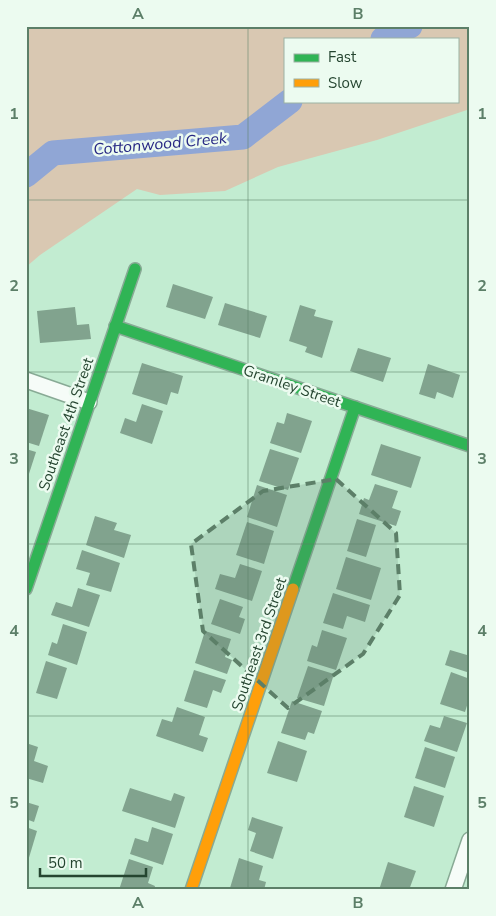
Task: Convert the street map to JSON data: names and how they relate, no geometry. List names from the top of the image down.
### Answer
{
  "streets": {
    "street": ["Gramley Street", "Southeast 4th Street", "Southeast 3rd Street"]
  },
  "crossings": [
    ["Gramley Street", "Southeast 4th Street"],
    ["Gramley Street", "Southeast 3rd Street"]
  ],
  "water": ["Cottonwood Creek"],
  "legend": ["Fast", "Slow"],
  "scale_bar": "50 m",
  "grid": {
    "columns": ["A", "B"],
    "rows": [
      "1",
      "2",
      "3",
      "4",
      "5"
    ]
  }
}
